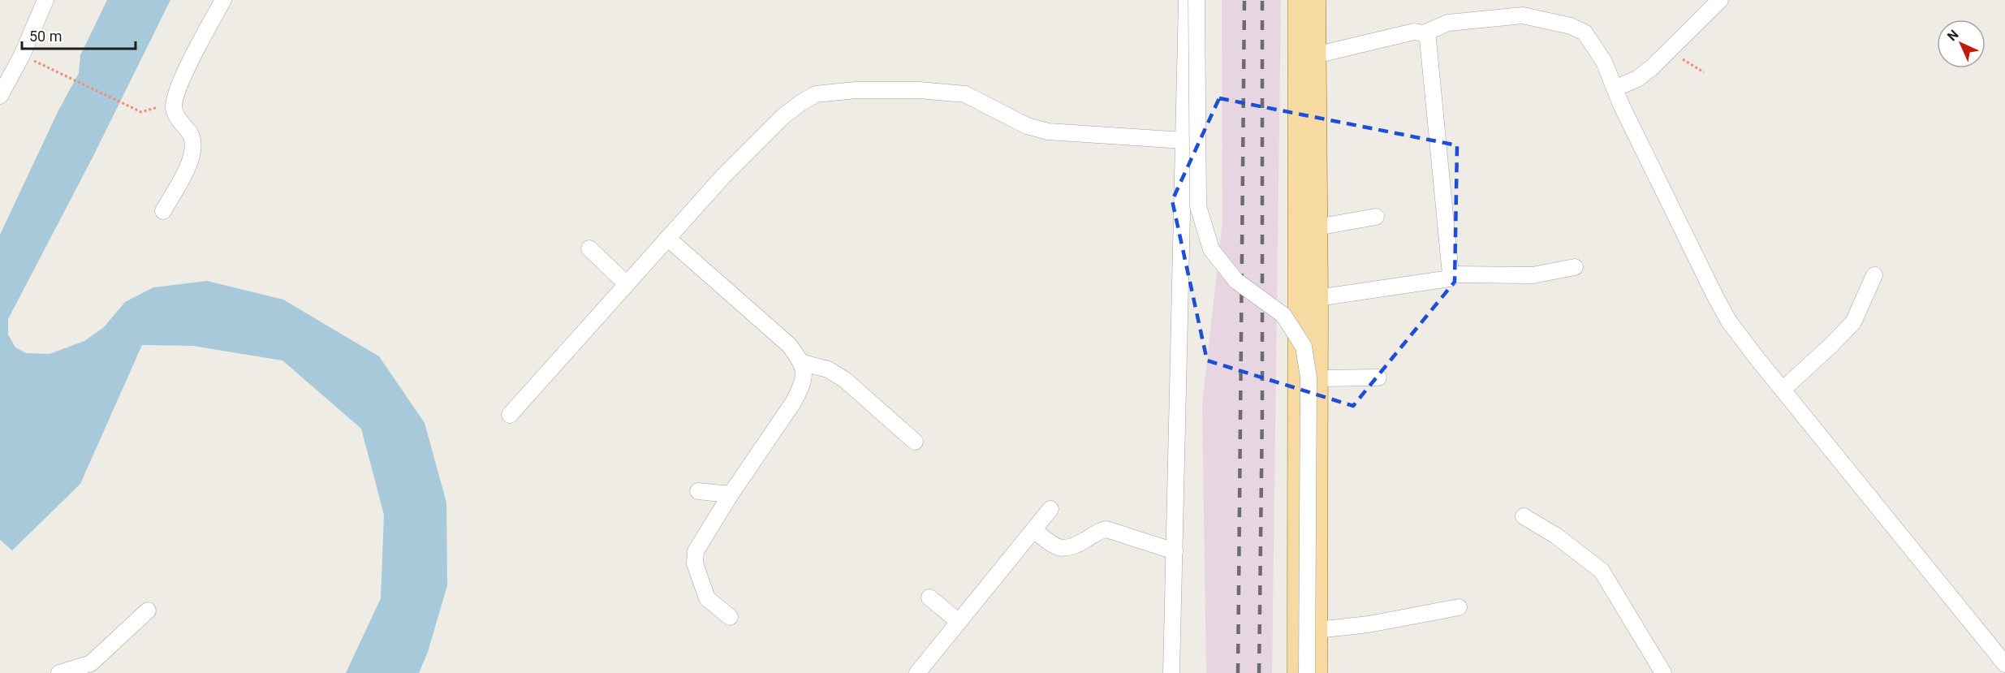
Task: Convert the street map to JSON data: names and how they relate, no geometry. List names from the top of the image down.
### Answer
{
  "scale_bar": "50 m",
  "north": "top left"
}
